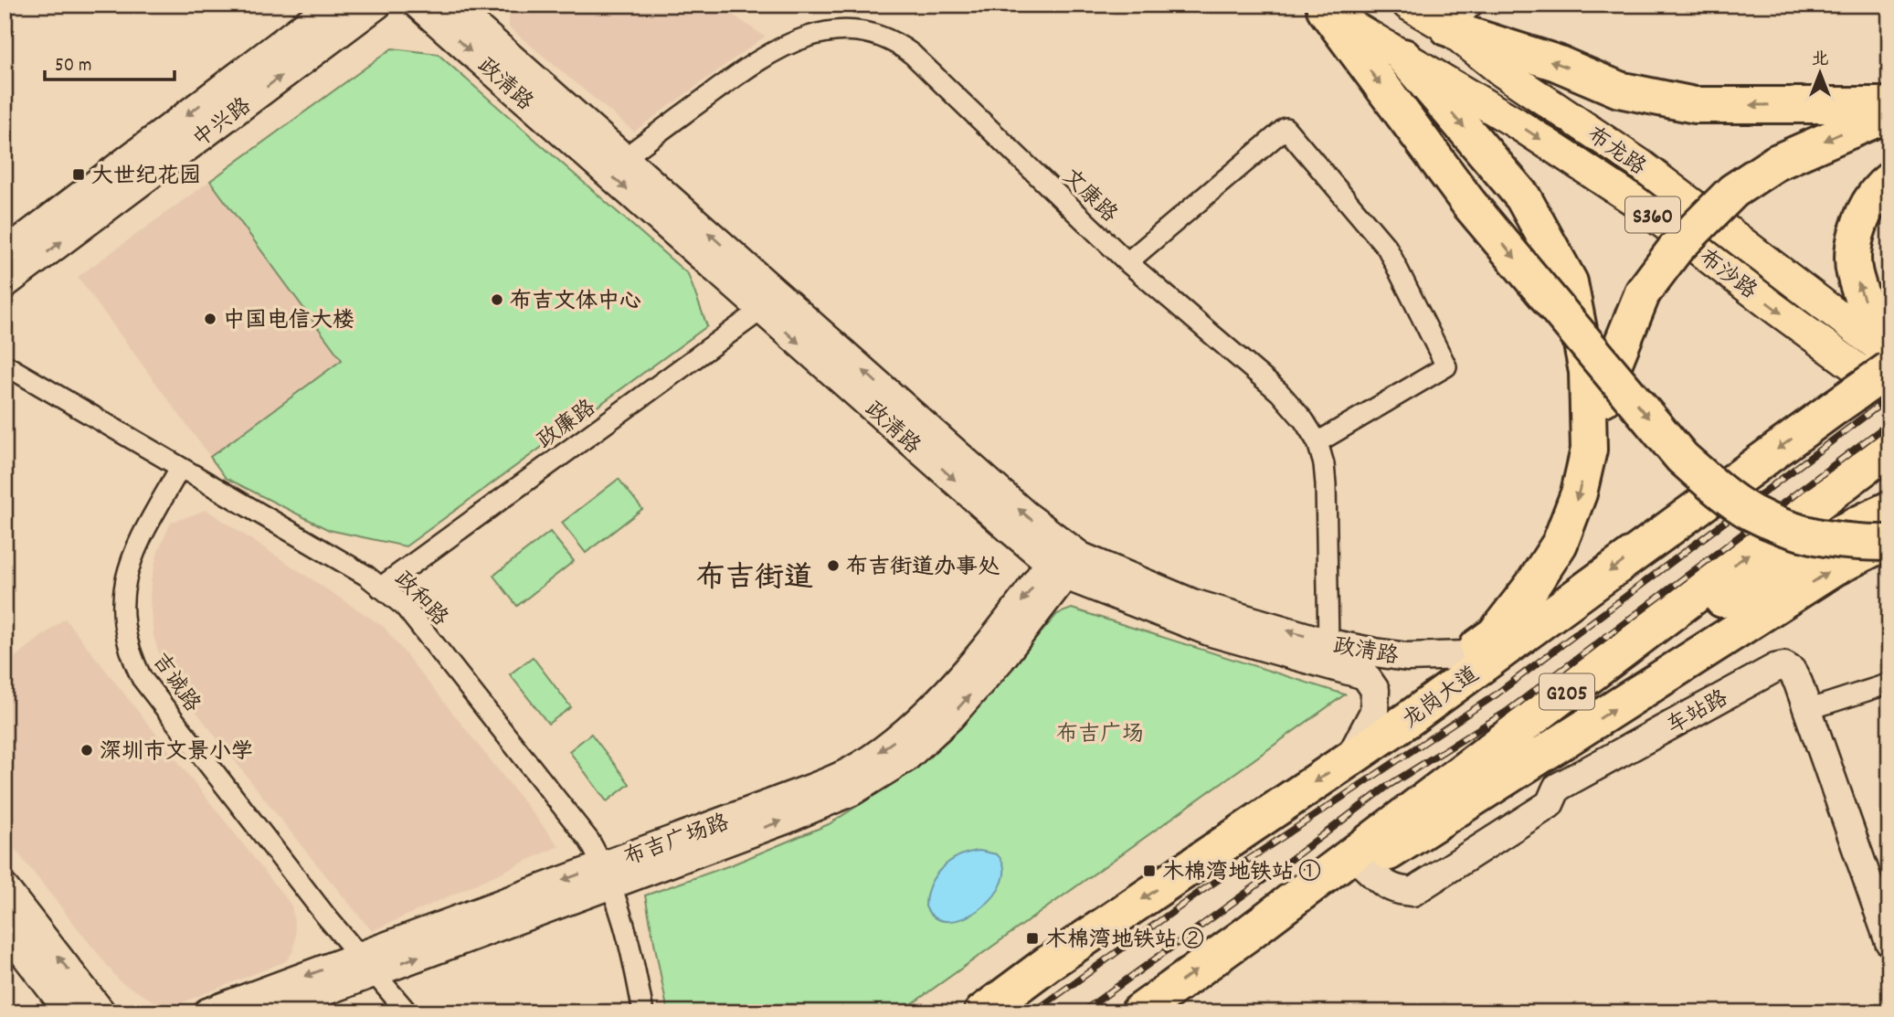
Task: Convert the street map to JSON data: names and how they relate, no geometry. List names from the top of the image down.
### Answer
{
  "streets": {
    "highway": ["G205", "龙岗大道"],
    "main road": ["布龙路", "S360", "布沙路"],
    "street": [
      "政清路",
      "中兴路",
      "文康路",
      "政廉路",
      "政和路",
      "吉诚路",
      "车站路",
      "布吉广场路"
    ]
  },
  "crossings": [
    ["政清路", "文康路"],
    ["政清路", "政廉路"],
    ["政清路", "龙岗大道"],
    ["政清路", "布吉广场路"],
    ["布龙路", "龙岗大道"],
    ["S360", "布沙路"],
    ["政廉路", "政和路"],
    ["政和路", "吉诚路"],
    ["政和路", "布吉广场路"],
    ["吉诚路", "布吉广场路"]
  ],
  "one_way": ["布沙路"],
  "districts": ["布吉街道"],
  "parks": ["布吉广场"],
  "places": {
    "transit": ["大世纪花园", "木棉湾地铁站 ①", "木棉湾地铁站 ②"],
    "other": [
      "布吉文体中心",
      "中国电信大楼",
      "布吉街道办事处",
      "深圳市文景小学"
    ]
  },
  "scale_bar": "50 m",
  "north": "top"
}
